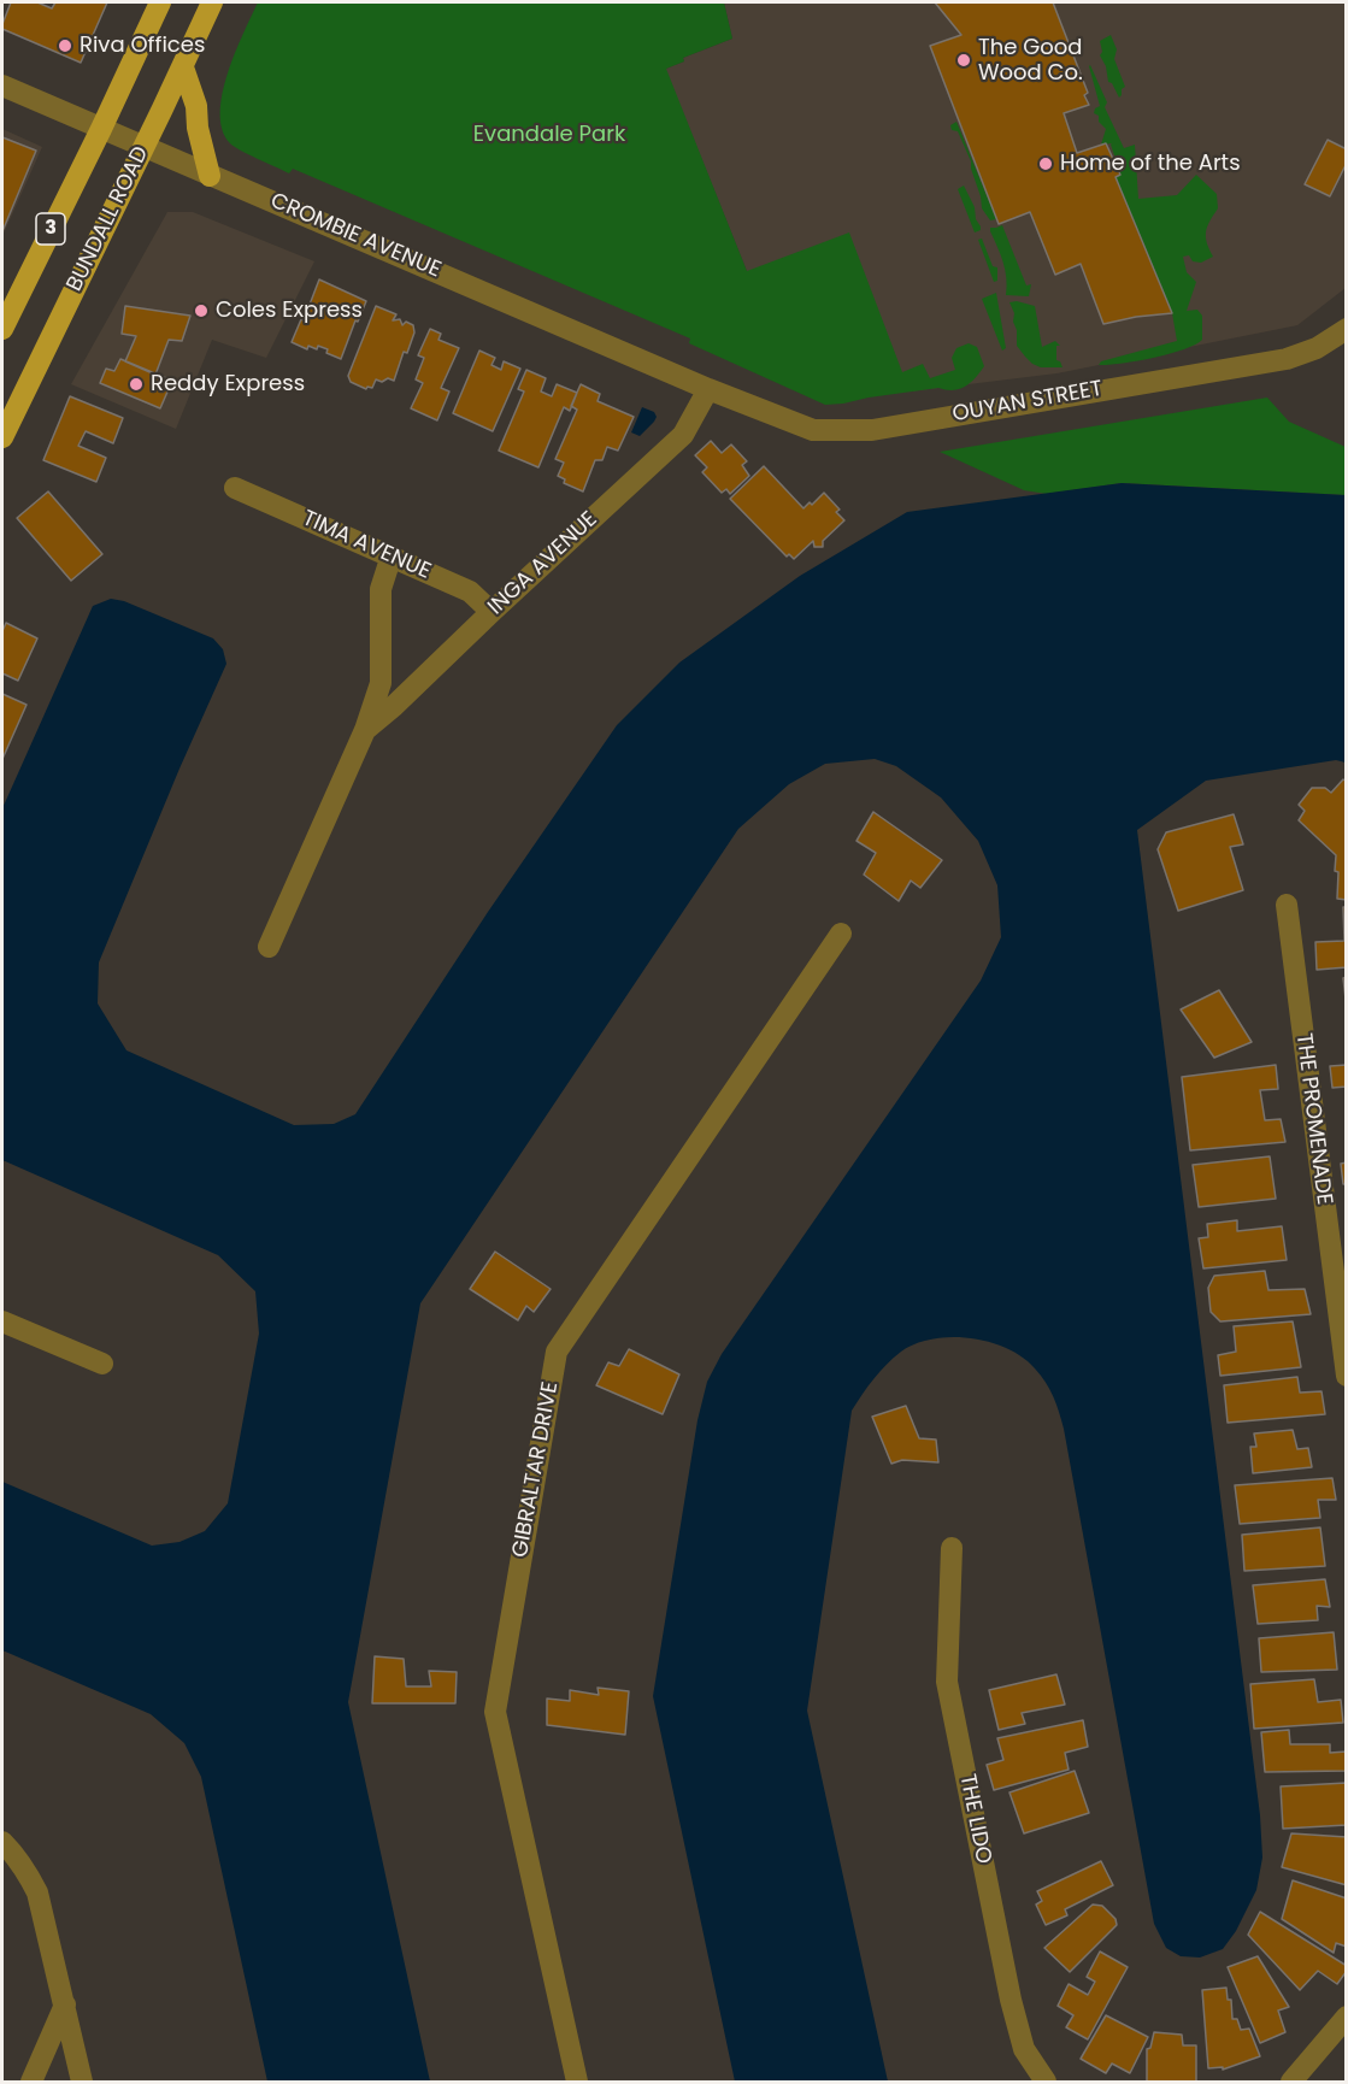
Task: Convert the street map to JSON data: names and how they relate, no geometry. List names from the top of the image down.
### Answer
{
  "streets": {
    "main road": ["BUNDALL ROAD", "3"],
    "street": [
      "CROMBIE AVENUE",
      "OUYAN STREET",
      "TIMA AVENUE",
      "INGA AVENUE",
      "THE PROMENADE",
      "GIBRALTAR DRIVE",
      "THE LIDO"
    ]
  },
  "crossings": [
    ["BUNDALL ROAD", "CROMBIE AVENUE"],
    ["3", "CROMBIE AVENUE"],
    ["CROMBIE AVENUE", "OUYAN STREET"],
    ["CROMBIE AVENUE", "INGA AVENUE"],
    ["OUYAN STREET", "INGA AVENUE"],
    ["TIMA AVENUE", "INGA AVENUE"]
  ],
  "parks": ["Evandale Park"],
  "places": [
    "Riva Offices",
    "The Good Wood Co.",
    "Home of the Arts",
    "Coles Express",
    "Reddy Express"
  ]
}
